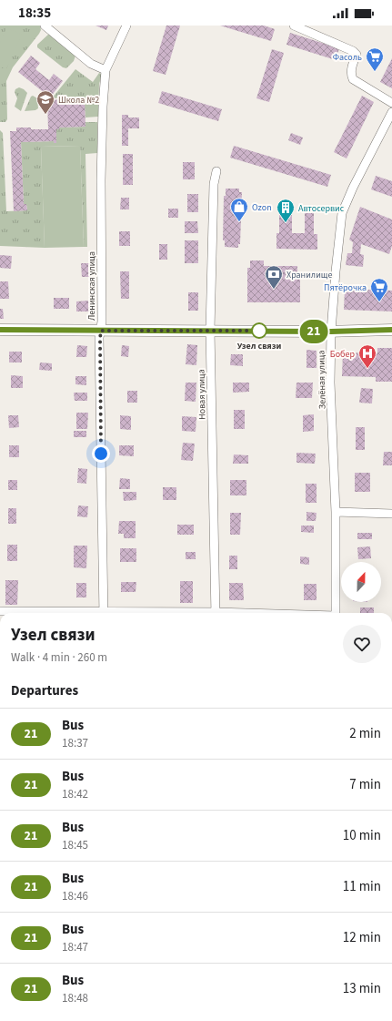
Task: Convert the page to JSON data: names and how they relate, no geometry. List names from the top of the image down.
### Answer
{
  "streets": {
    "street": ["Ленинская улица", "Зелёная улица", "Новая улица"]
  },
  "places": {
    "supermarket": ["Фасоль", "Пятёрочка"],
    "school or university": ["Школа №2"],
    "shop": ["Ozon"],
    "building": ["Автосервис"],
    "bank": ["Хранилище"],
    "other": ["Узел связи"],
    "hospital": ["Бобер"]
  },
  "lines": ["bus line 21"],
  "north": "top",
  "page": {
    "status": "18:35",
    "on_map": "21",
    "heading": [
      ["Узел связи", "Walk · 4 min · 260 m"],
      "Departures"
    ],
    "list": [
      {
        "mark": "21",
        "name": "Bus",
        "note": "18:37",
        "value": "2 min"
      },
      {
        "mark": "21",
        "name": "Bus",
        "note": "18:42",
        "value": "7 min"
      },
      {
        "mark": "21",
        "name": "Bus",
        "note": "18:45",
        "value": "10 min"
      },
      {
        "mark": "21",
        "name": "Bus",
        "note": "18:46",
        "value": "11 min"
      },
      {
        "mark": "21",
        "name": "Bus",
        "note": "18:47",
        "value": "12 min"
      },
      {
        "mark": "21",
        "name": "Bus",
        "note": "18:48",
        "value": "13 min"
      }
    ]
  }
}
